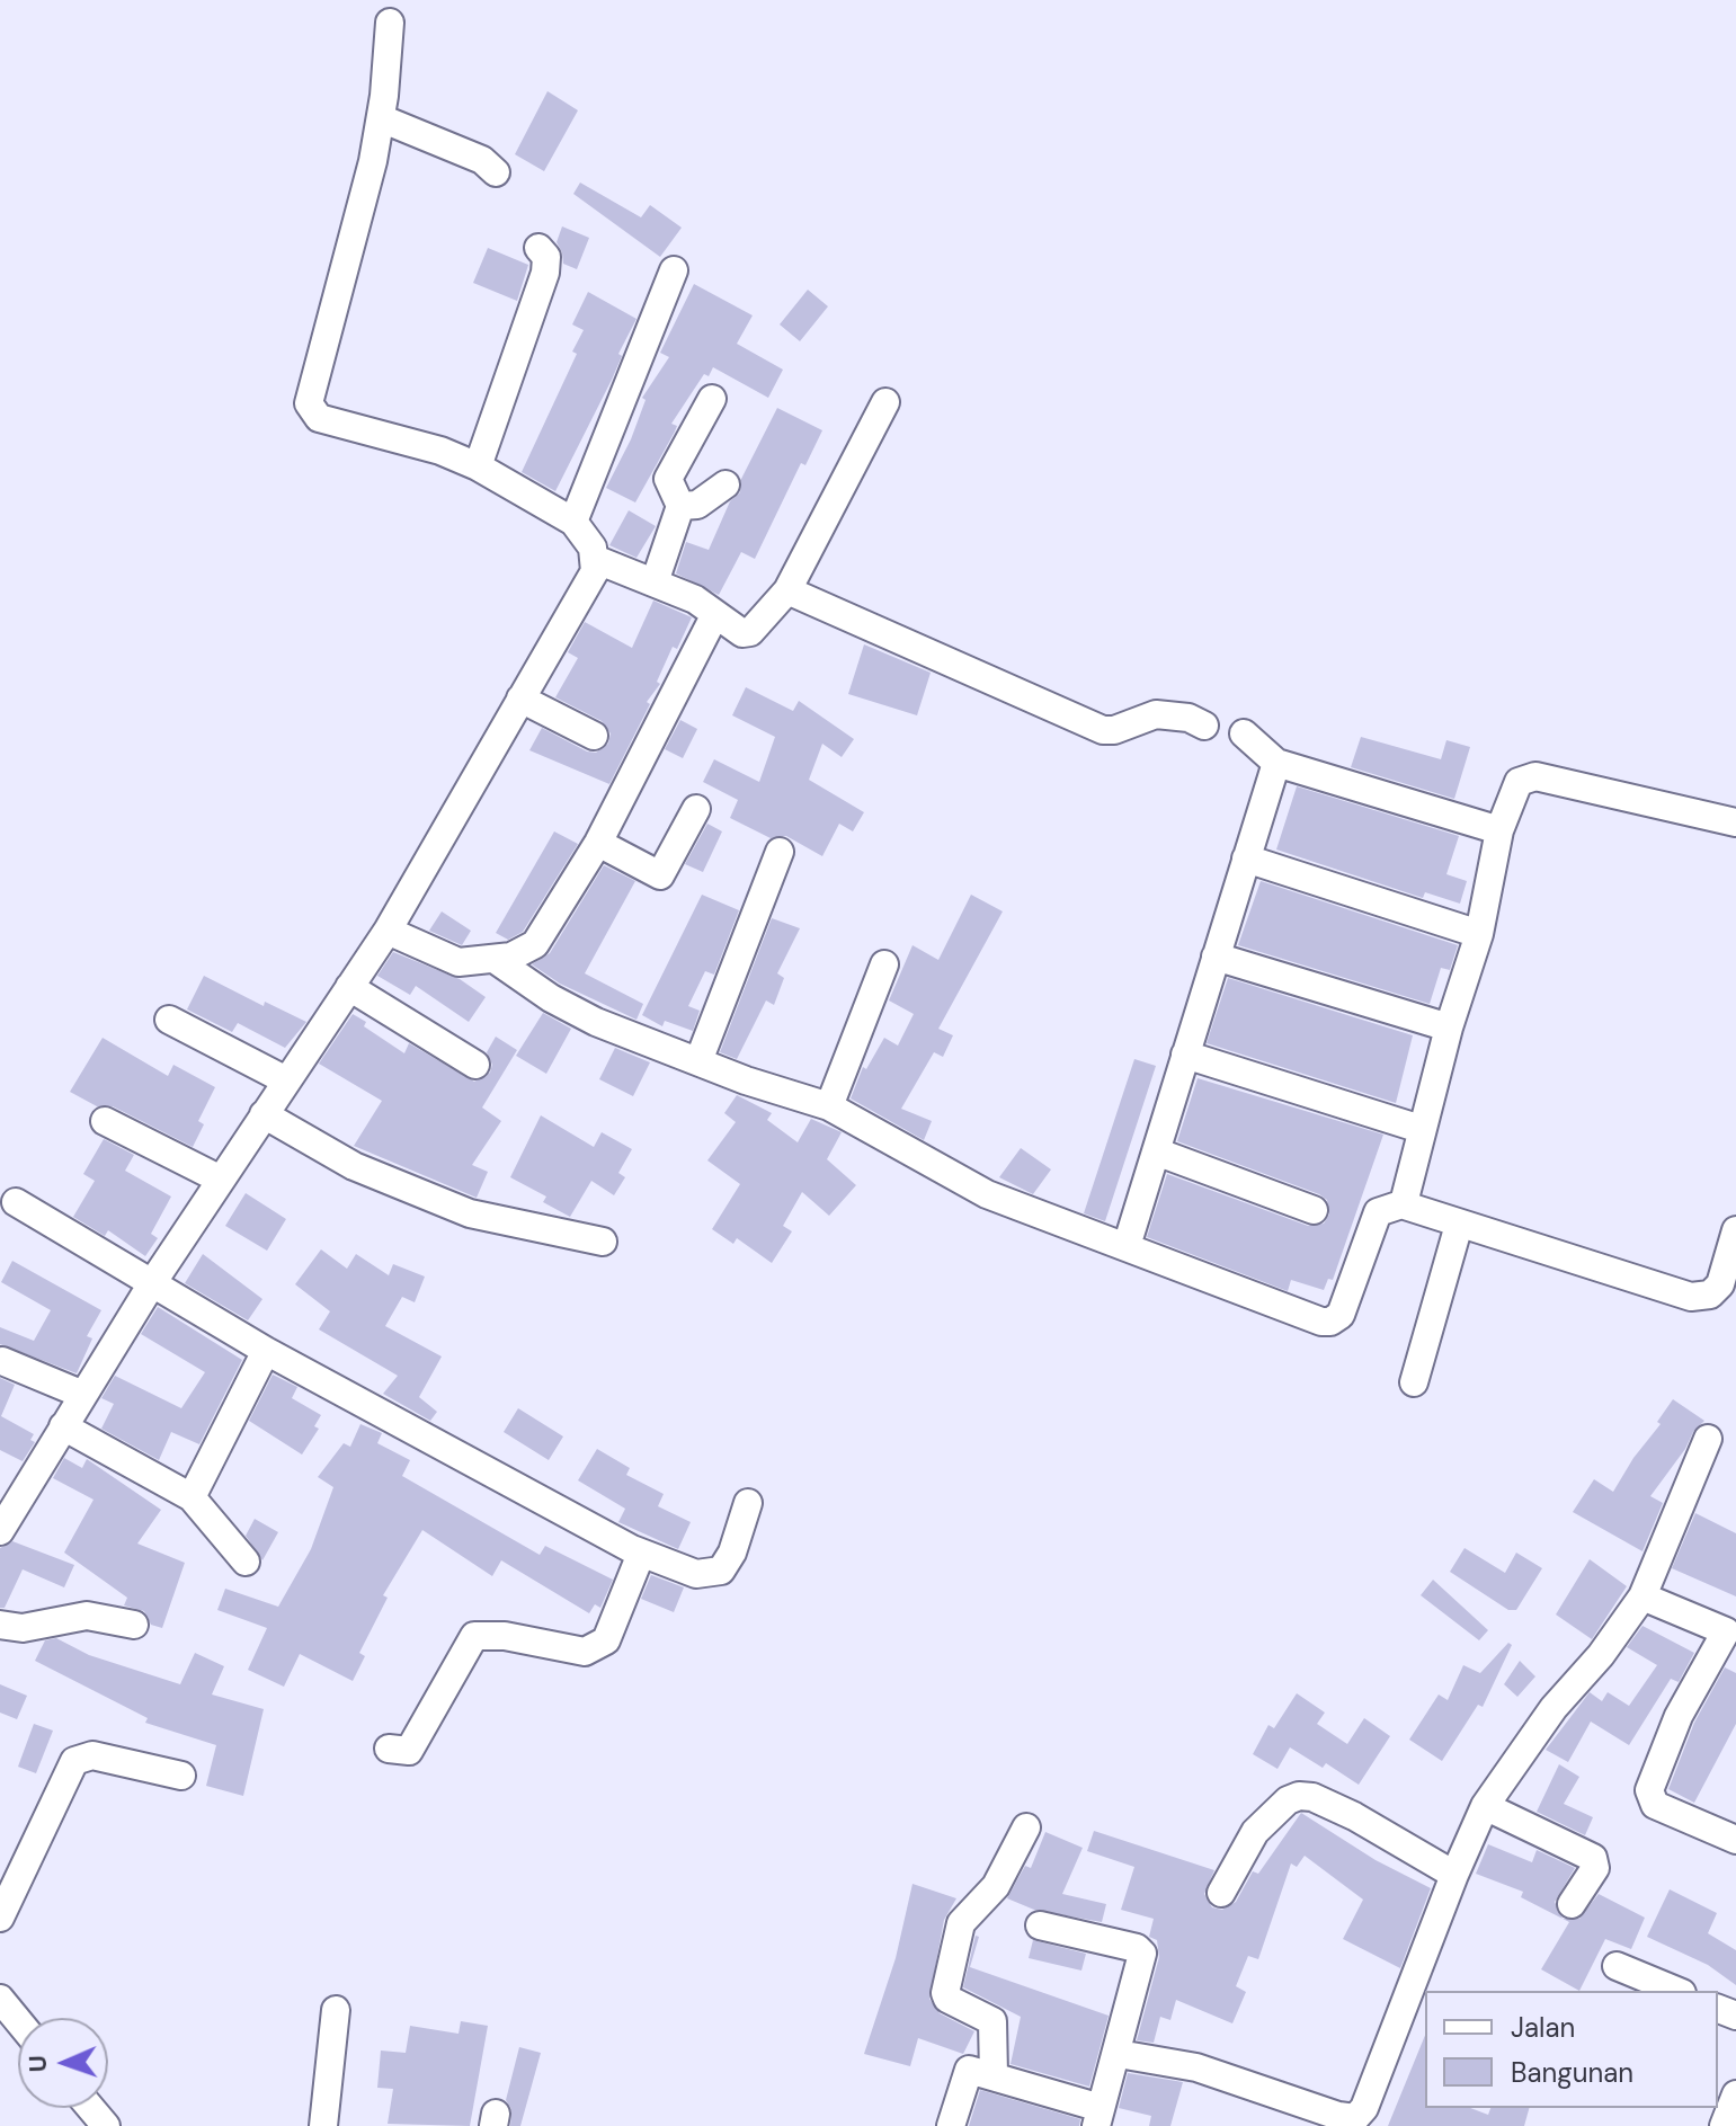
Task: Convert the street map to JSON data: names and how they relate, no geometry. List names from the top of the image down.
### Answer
{
  "legend": ["Jalan", "Bangunan"],
  "north": "left"
}
